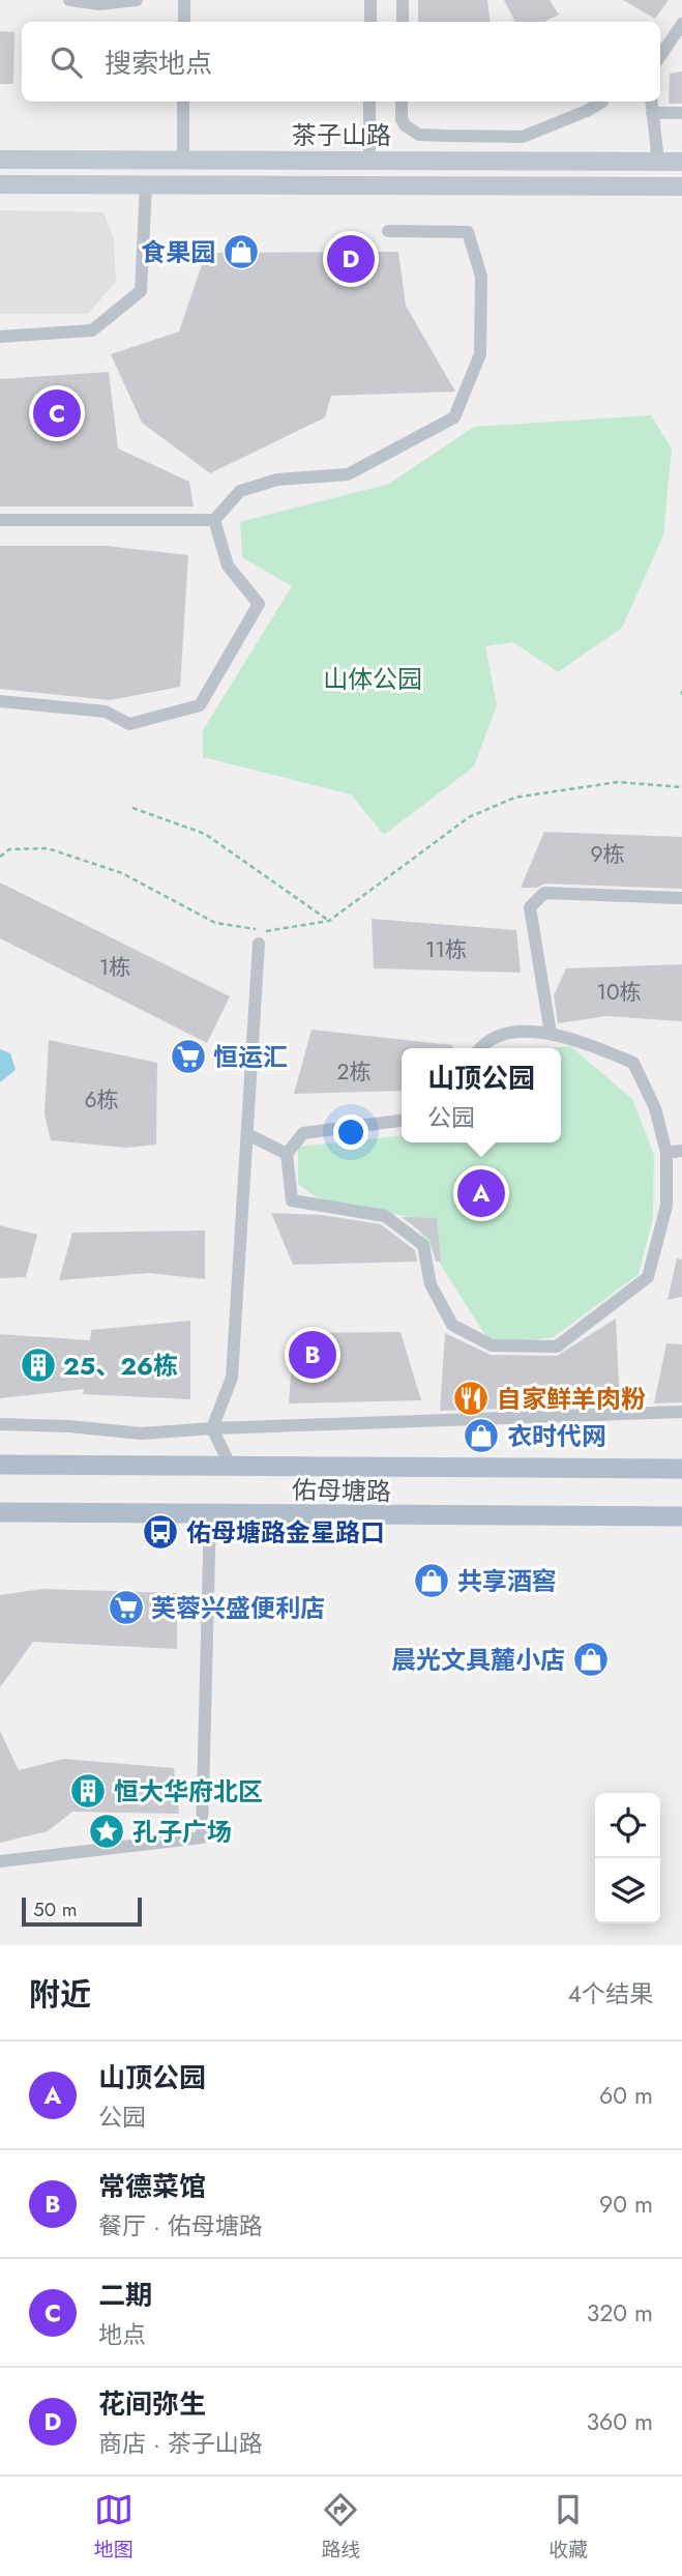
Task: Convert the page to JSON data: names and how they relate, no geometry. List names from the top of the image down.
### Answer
{
  "streets": {
    "main road": ["茶子山路", "佑母塘路"]
  },
  "parks": ["山体公园"],
  "places": {
    "shop": [
      "食果园",
      "衣时代网",
      "共享酒窖",
      "晨光文具麓小店"
    ],
    "supermarket": ["恒运汇", "芙蓉兴盛便利店"],
    "building": ["25、26栋", "恒大华府北区"],
    "restaurant": ["自家鲜羊肉粉"],
    "bus stop": ["佑母塘路金星路口"],
    "place": ["孔子广场"]
  },
  "house_numbers": [
    "9栋",
    "11栋",
    "1栋",
    "10栋",
    "2栋",
    "6栋"
  ],
  "scale_bar": "50 m",
  "page": {
    "search": "搜索地点",
    "pins": [
      "D",
      "C",
      "A",
      "B"
    ],
    "popup": ["山顶公园", "公园"],
    "scale": "50 m",
    "heading": ["附近", "4个结果"],
    "list": [
      {
        "mark": "A",
        "name": "山顶公园",
        "note": "公园",
        "value": "60 m"
      },
      {
        "mark": "B",
        "name": "常德菜馆",
        "note": "餐厅 · 佑母塘路",
        "value": "90 m"
      },
      {
        "mark": "C",
        "name": "二期",
        "note": "地点",
        "value": "320 m"
      },
      {
        "mark": "D",
        "name": "花间弥生",
        "note": "商店 · 茶子山路",
        "value": "360 m"
      }
    ],
    "nav": ["地图", "路线", "收藏"]
  }
}
